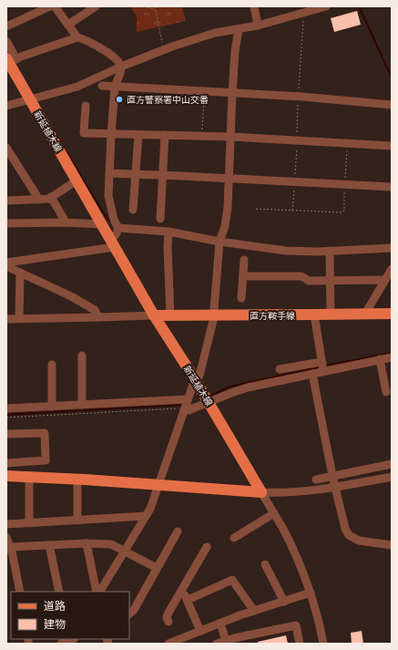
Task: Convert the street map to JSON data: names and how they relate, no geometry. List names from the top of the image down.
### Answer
{
  "streets": {
    "main road": ["新延植木線", "直方鞍手線"]
  },
  "crossings": [
    ["新延植木線", "直方鞍手線"]
  ],
  "places": ["直方警察署中山交番"],
  "legend": ["道路", "建物"]
}
